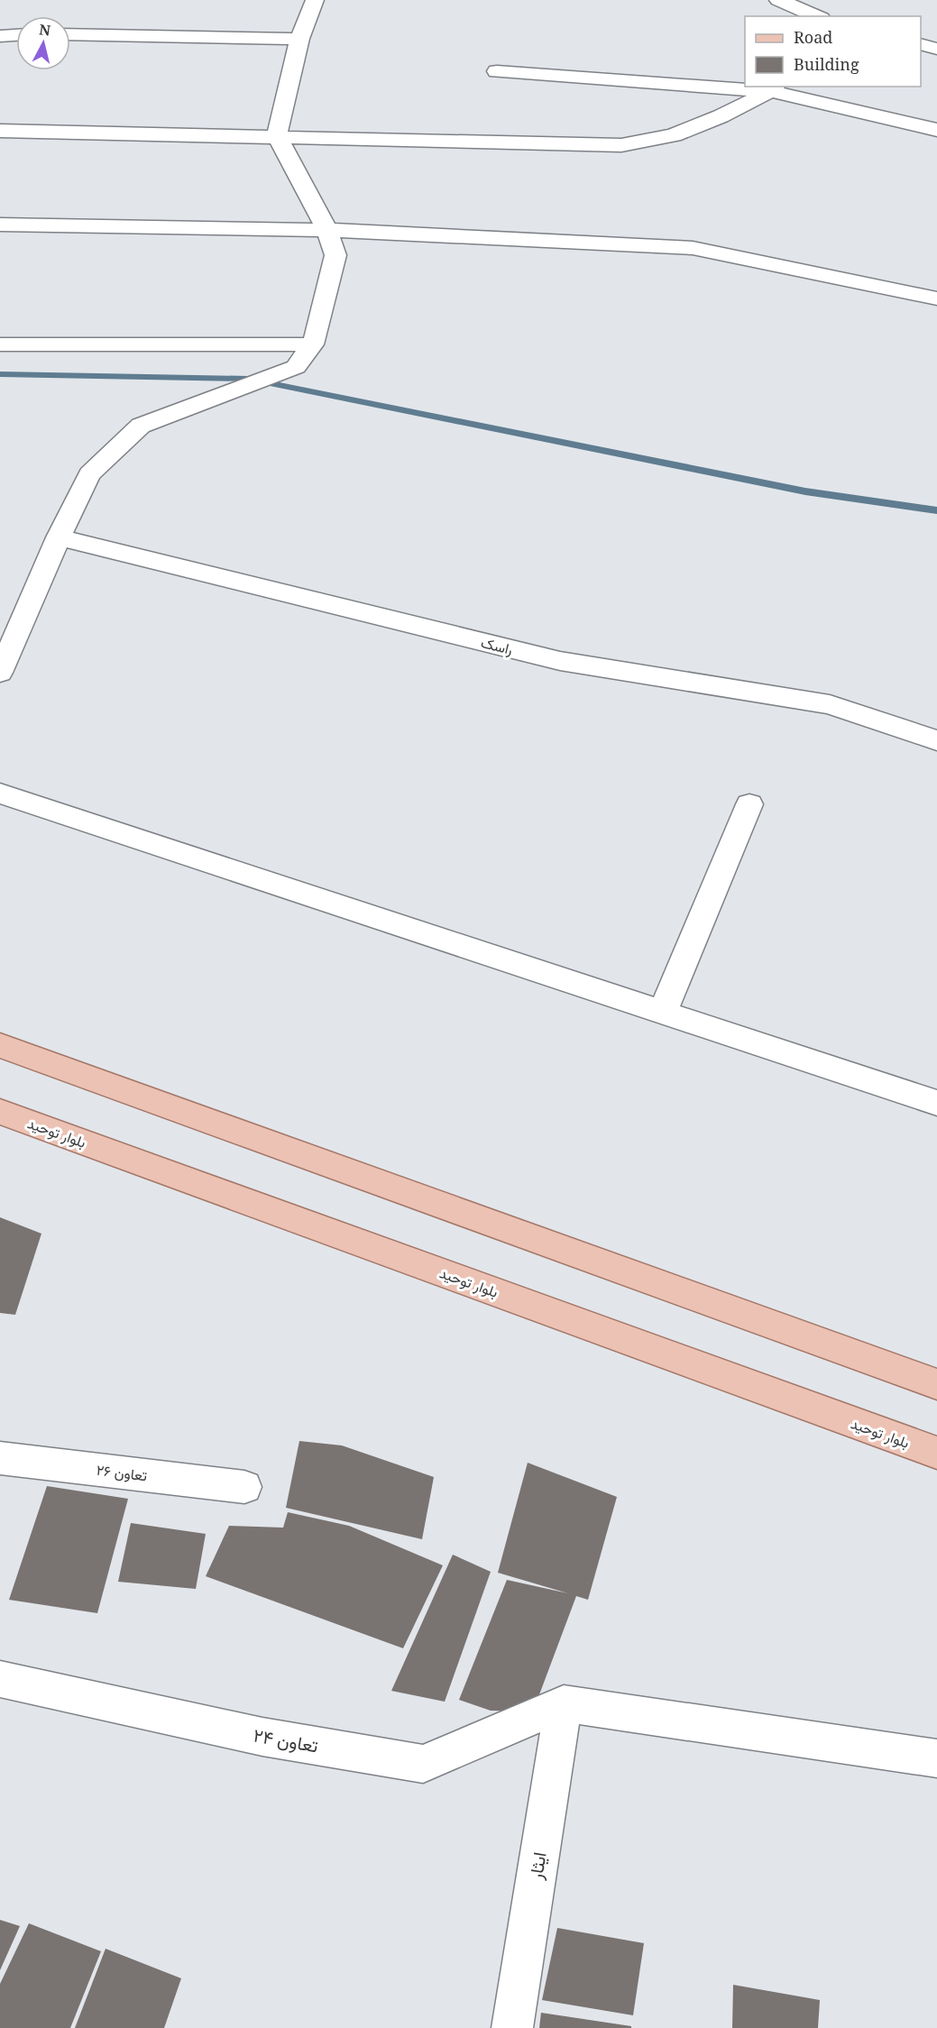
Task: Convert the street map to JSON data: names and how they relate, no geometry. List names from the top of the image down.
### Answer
{
  "streets": {
    "main road": ["بلوار توحید"],
    "street": [
      "راسک",
      "تعاون ۲۶",
      "تعاون ۲۴",
      "ایثار"
    ]
  },
  "crossings": [
    ["تعاون ۲۴", "ایثار"]
  ],
  "legend": ["Road", "Building"],
  "north": "top"
}
